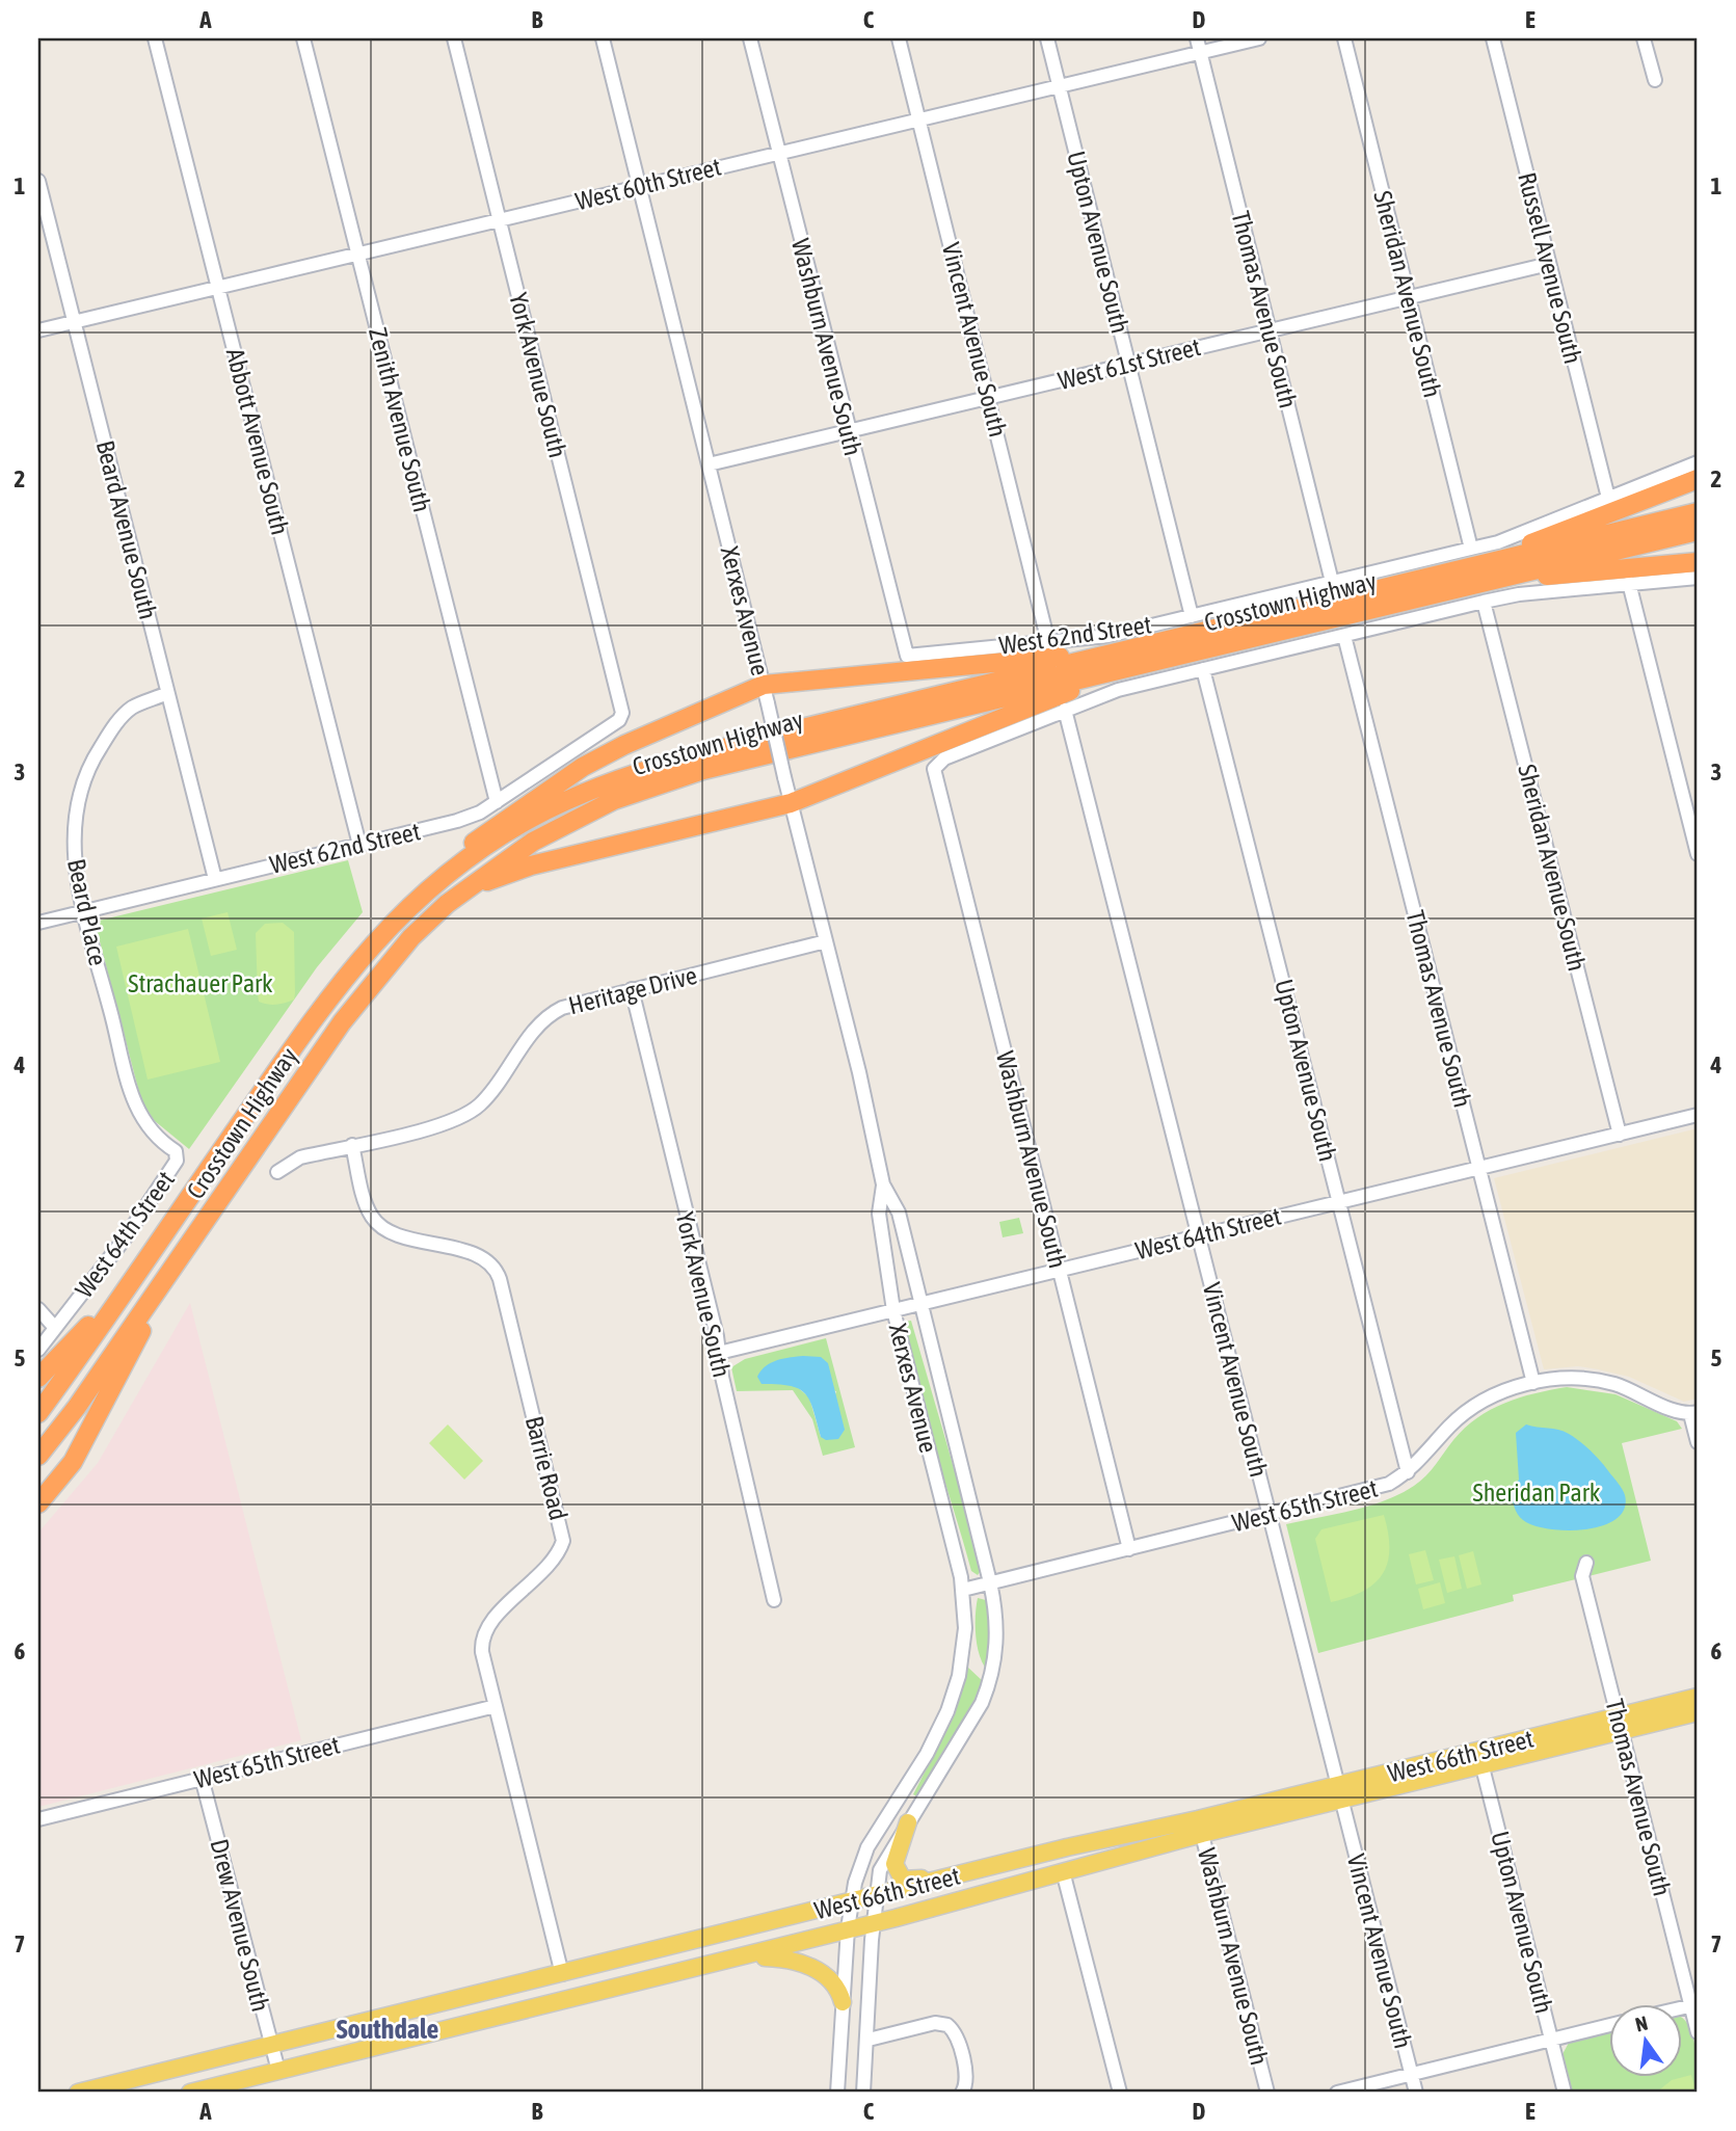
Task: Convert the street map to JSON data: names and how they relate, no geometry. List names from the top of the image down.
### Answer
{
  "streets": {
    "highway": ["Crosstown Highway"],
    "main road": ["West 66th Street"],
    "street": [
      "West 60th Street",
      "Upton Avenue South",
      "Russell Avenue South",
      "Sheridan Avenue South",
      "Thomas Avenue South",
      "Vincent Avenue South",
      "Washburn Avenue South",
      "West 61st Street",
      "York Avenue South",
      "Zenith Avenue South",
      "Abbott Avenue South",
      "Beard Avenue South",
      "Xerxes Avenue",
      "West 62nd Street",
      "Beard Place",
      "Heritage Drive",
      "West 64th Street",
      "Barrie Road",
      "West 65th Street",
      "Drew Avenue South"
    ]
  },
  "crossings": [
    ["West 60th Street", "Upton Avenue South"],
    ["West 60th Street", "Thomas Avenue South"],
    ["West 60th Street", "Vincent Avenue South"],
    ["West 60th Street", "Washburn Avenue South"],
    ["West 60th Street", "York Avenue South"],
    ["West 60th Street", "Zenith Avenue South"],
    ["West 60th Street", "Abbott Avenue South"],
    ["West 60th Street", "Beard Avenue South"],
    ["West 60th Street", "Xerxes Avenue"],
    ["Upton Avenue South", "West 61st Street"],
    ["Upton Avenue South", "West 62nd Street"],
    ["Upton Avenue South", "West 64th Street"],
    ["Upton Avenue South", "West 65th Street"],
    ["Upton Avenue South", "West 66th Street"],
    ["Russell Avenue South", "West 61st Street"],
    ["Russell Avenue South", "West 62nd Street"],
    ["Sheridan Avenue South", "West 61st Street"],
    ["Sheridan Avenue South", "West 62nd Street"],
    ["Sheridan Avenue South", "West 64th Street"],
    ["Thomas Avenue South", "West 61st Street"],
    ["Thomas Avenue South", "West 62nd Street"],
    ["Thomas Avenue South", "West 64th Street"],
    ["Thomas Avenue South", "West 65th Street"],
    ["Thomas Avenue South", "West 66th Street"],
    ["Vincent Avenue South", "Washburn Avenue South"],
    ["Vincent Avenue South", "West 61st Street"],
    ["Vincent Avenue South", "West 62nd Street"],
    ["Vincent Avenue South", "West 64th Street"],
    ["Vincent Avenue South", "West 65th Street"],
    ["Vincent Avenue South", "West 66th Street"],
    ["Washburn Avenue South", "West 61st Street"],
    ["Washburn Avenue South", "West 62nd Street"],
    ["Washburn Avenue South", "West 64th Street"],
    ["Washburn Avenue South", "West 65th Street"],
    ["Washburn Avenue South", "West 66th Street"],
    ["West 61st Street", "Xerxes Avenue"],
    ["York Avenue South", "West 62nd Street"],
    ["York Avenue South", "Heritage Drive"],
    ["York Avenue South", "West 64th Street"],
    ["Zenith Avenue South", "West 62nd Street"],
    ["Abbott Avenue South", "West 62nd Street"],
    ["Beard Avenue South", "West 62nd Street"],
    ["Beard Avenue South", "Beard Place"],
    ["Xerxes Avenue", "Heritage Drive"],
    ["Xerxes Avenue", "West 64th Street"],
    ["Xerxes Avenue", "West 65th Street"],
    ["West 62nd Street", "Beard Place"],
    ["Beard Place", "West 64th Street"],
    ["Heritage Drive", "Barrie Road"],
    ["Barrie Road", "West 65th Street"],
    ["Barrie Road", "West 66th Street"],
    ["West 65th Street", "Drew Avenue South"],
    ["West 66th Street", "Drew Avenue South"]
  ],
  "districts": ["Southdale"],
  "parks": ["Strachauer Park", "Sheridan Park"],
  "north": "top",
  "grid": {
    "columns": [
      "A",
      "B",
      "C",
      "D",
      "E"
    ],
    "rows": [
      "1",
      "2",
      "3",
      "4",
      "5",
      "6",
      "7"
    ]
  }
}
